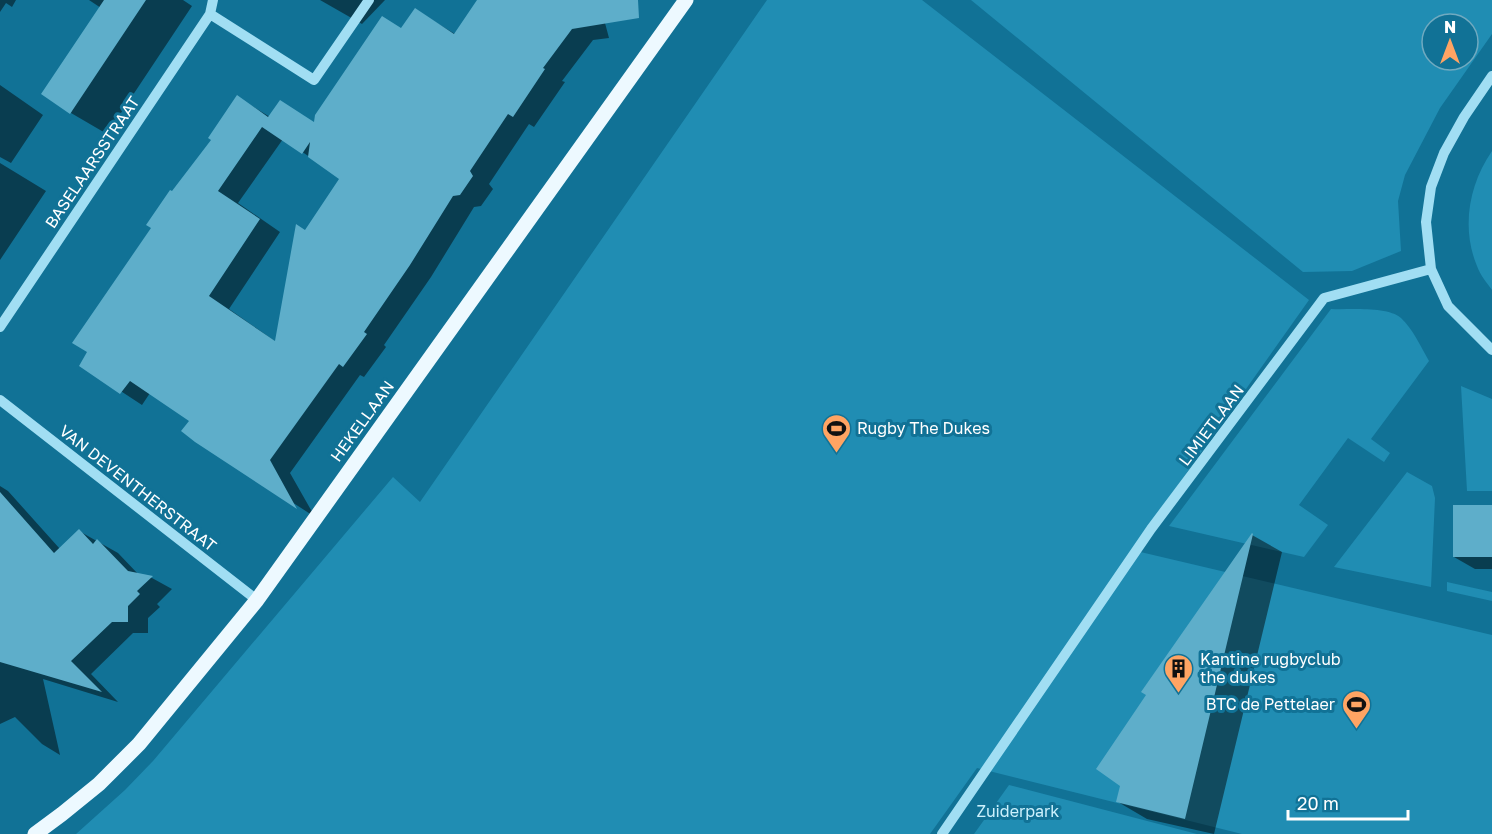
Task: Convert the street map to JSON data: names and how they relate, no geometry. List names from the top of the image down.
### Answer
{
  "streets": {
    "main road": ["HEKELLAAN"],
    "street": ["BASELAARSSTRAAT", "LIMIETLAAN", "VAN DEVENTHERSTRAAT"]
  },
  "crossings": [
    ["HEKELLAAN", "VAN DEVENTHERSTRAAT"]
  ],
  "parks": ["Zuiderpark"],
  "places": {
    "sports": ["Rugby The Dukes", "BTC de Pettelaer"],
    "building": ["Kantine rugbyclub the dukes"]
  },
  "scale_bar": "20 m",
  "north": "top"
}
